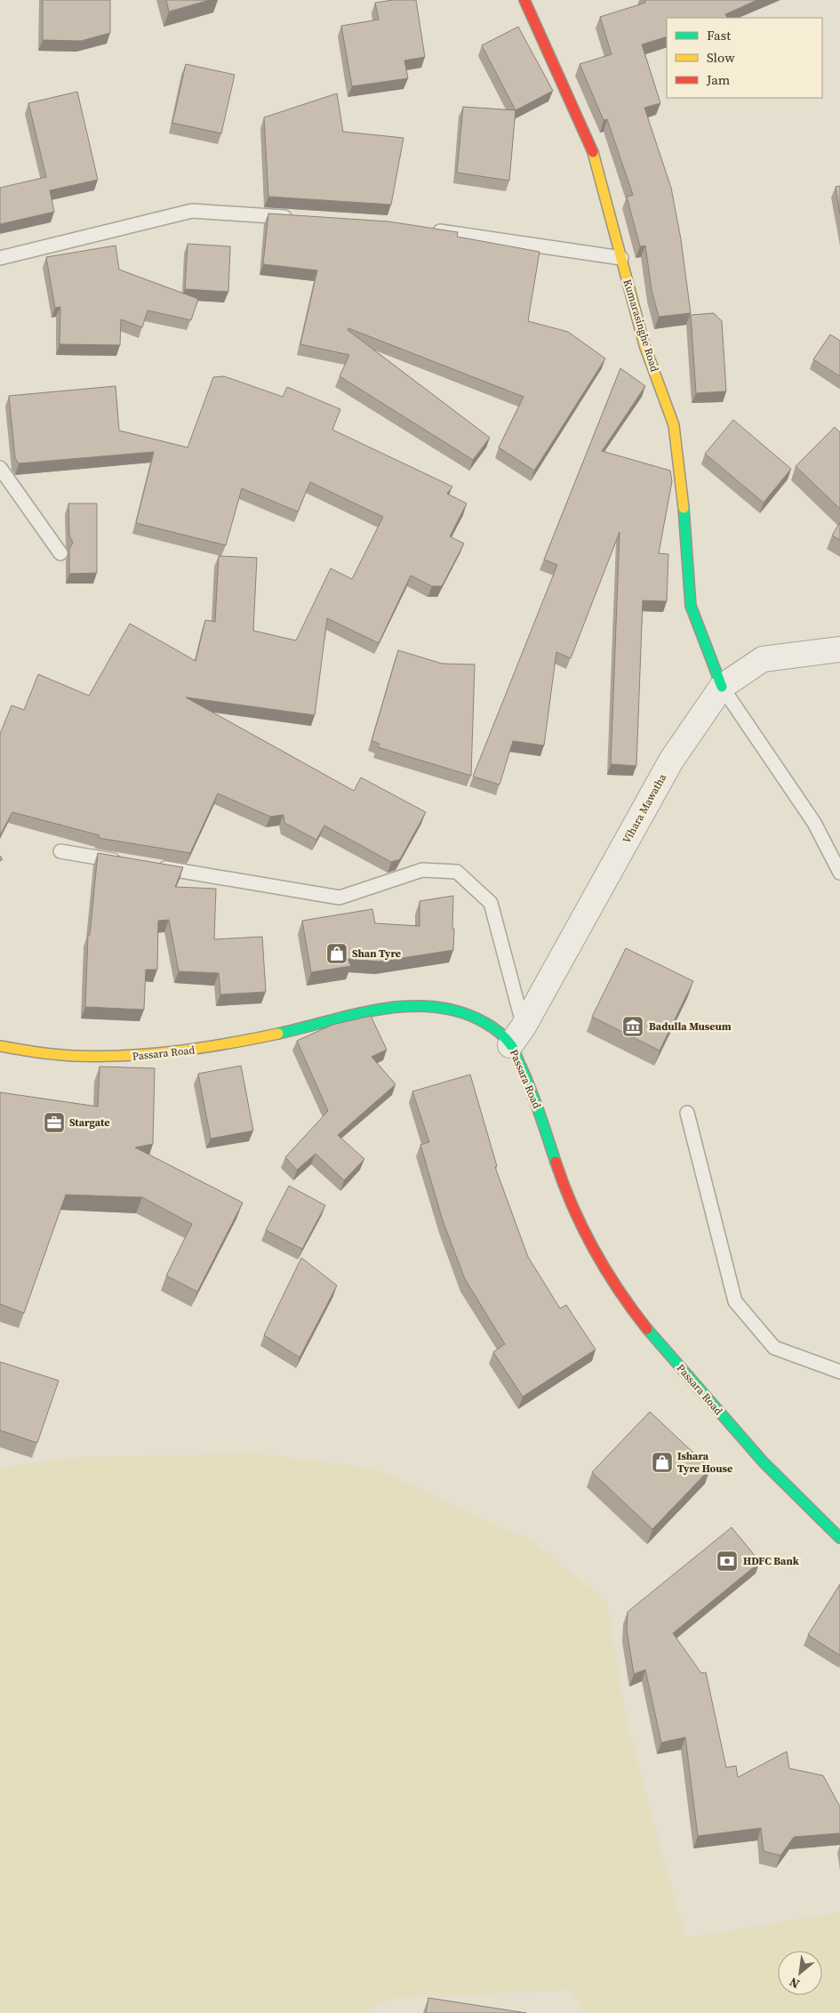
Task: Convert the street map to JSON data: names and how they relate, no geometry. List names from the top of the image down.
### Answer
{
  "streets": {
    "main road": ["Kumarasinghe Road", "Passara Road"],
    "street": ["Vihara Mawatha"]
  },
  "crossings": [
    ["Kumarasinghe Road", "Vihara Mawatha"],
    ["Vihara Mawatha", "Passara Road"]
  ],
  "places": {
    "shop": ["Shan Tyre", "Ishara Tyre House"],
    "museum": ["Badulla Museum"],
    "office": ["Stargate"],
    "bank": ["HDFC Bank"]
  },
  "legend": ["Fast", "Slow", "Jam"],
  "north": "bottom left"
}
